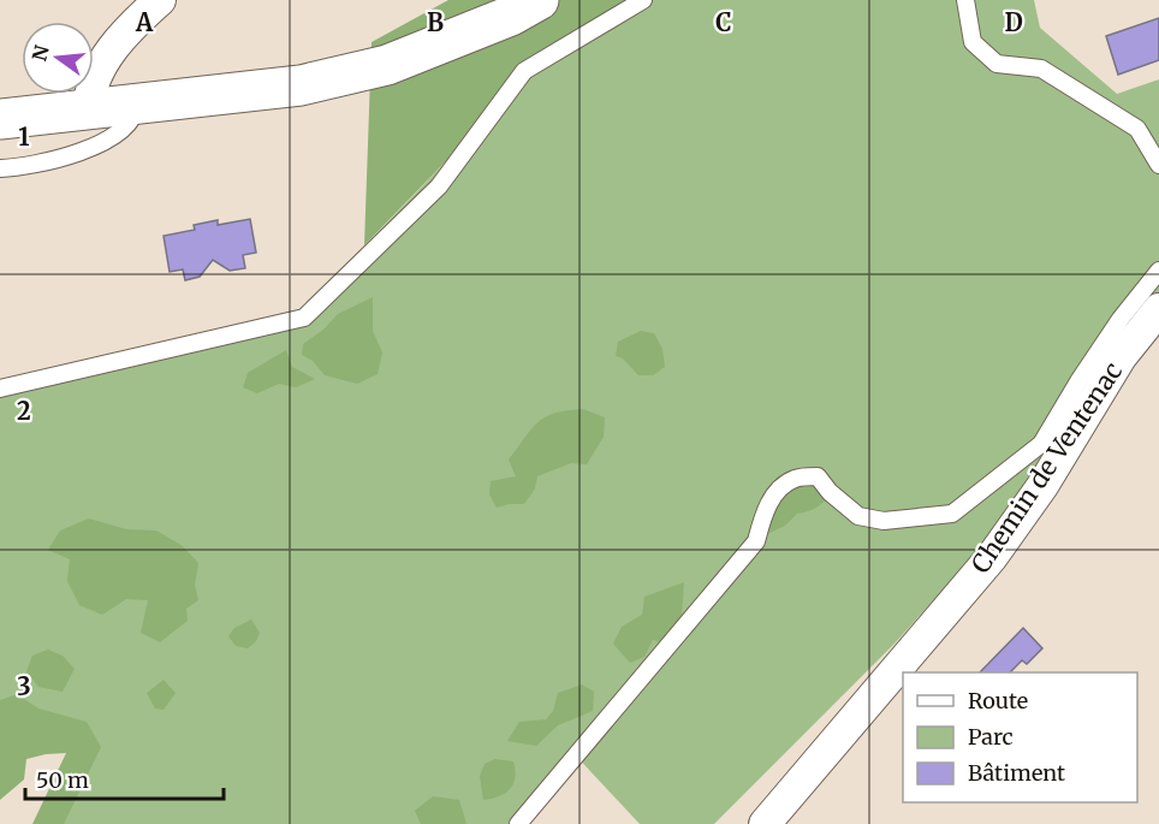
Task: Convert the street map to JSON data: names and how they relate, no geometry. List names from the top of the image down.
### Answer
{
  "streets": {
    "street": ["Chemin de Ventenac"]
  },
  "legend": ["Route", "Parc", "Bâtiment"],
  "scale_bar": "50 m",
  "north": "left",
  "grid": {
    "columns": [
      "A",
      "B",
      "C",
      "D"
    ],
    "rows": ["1", "2", "3"]
  }
}
